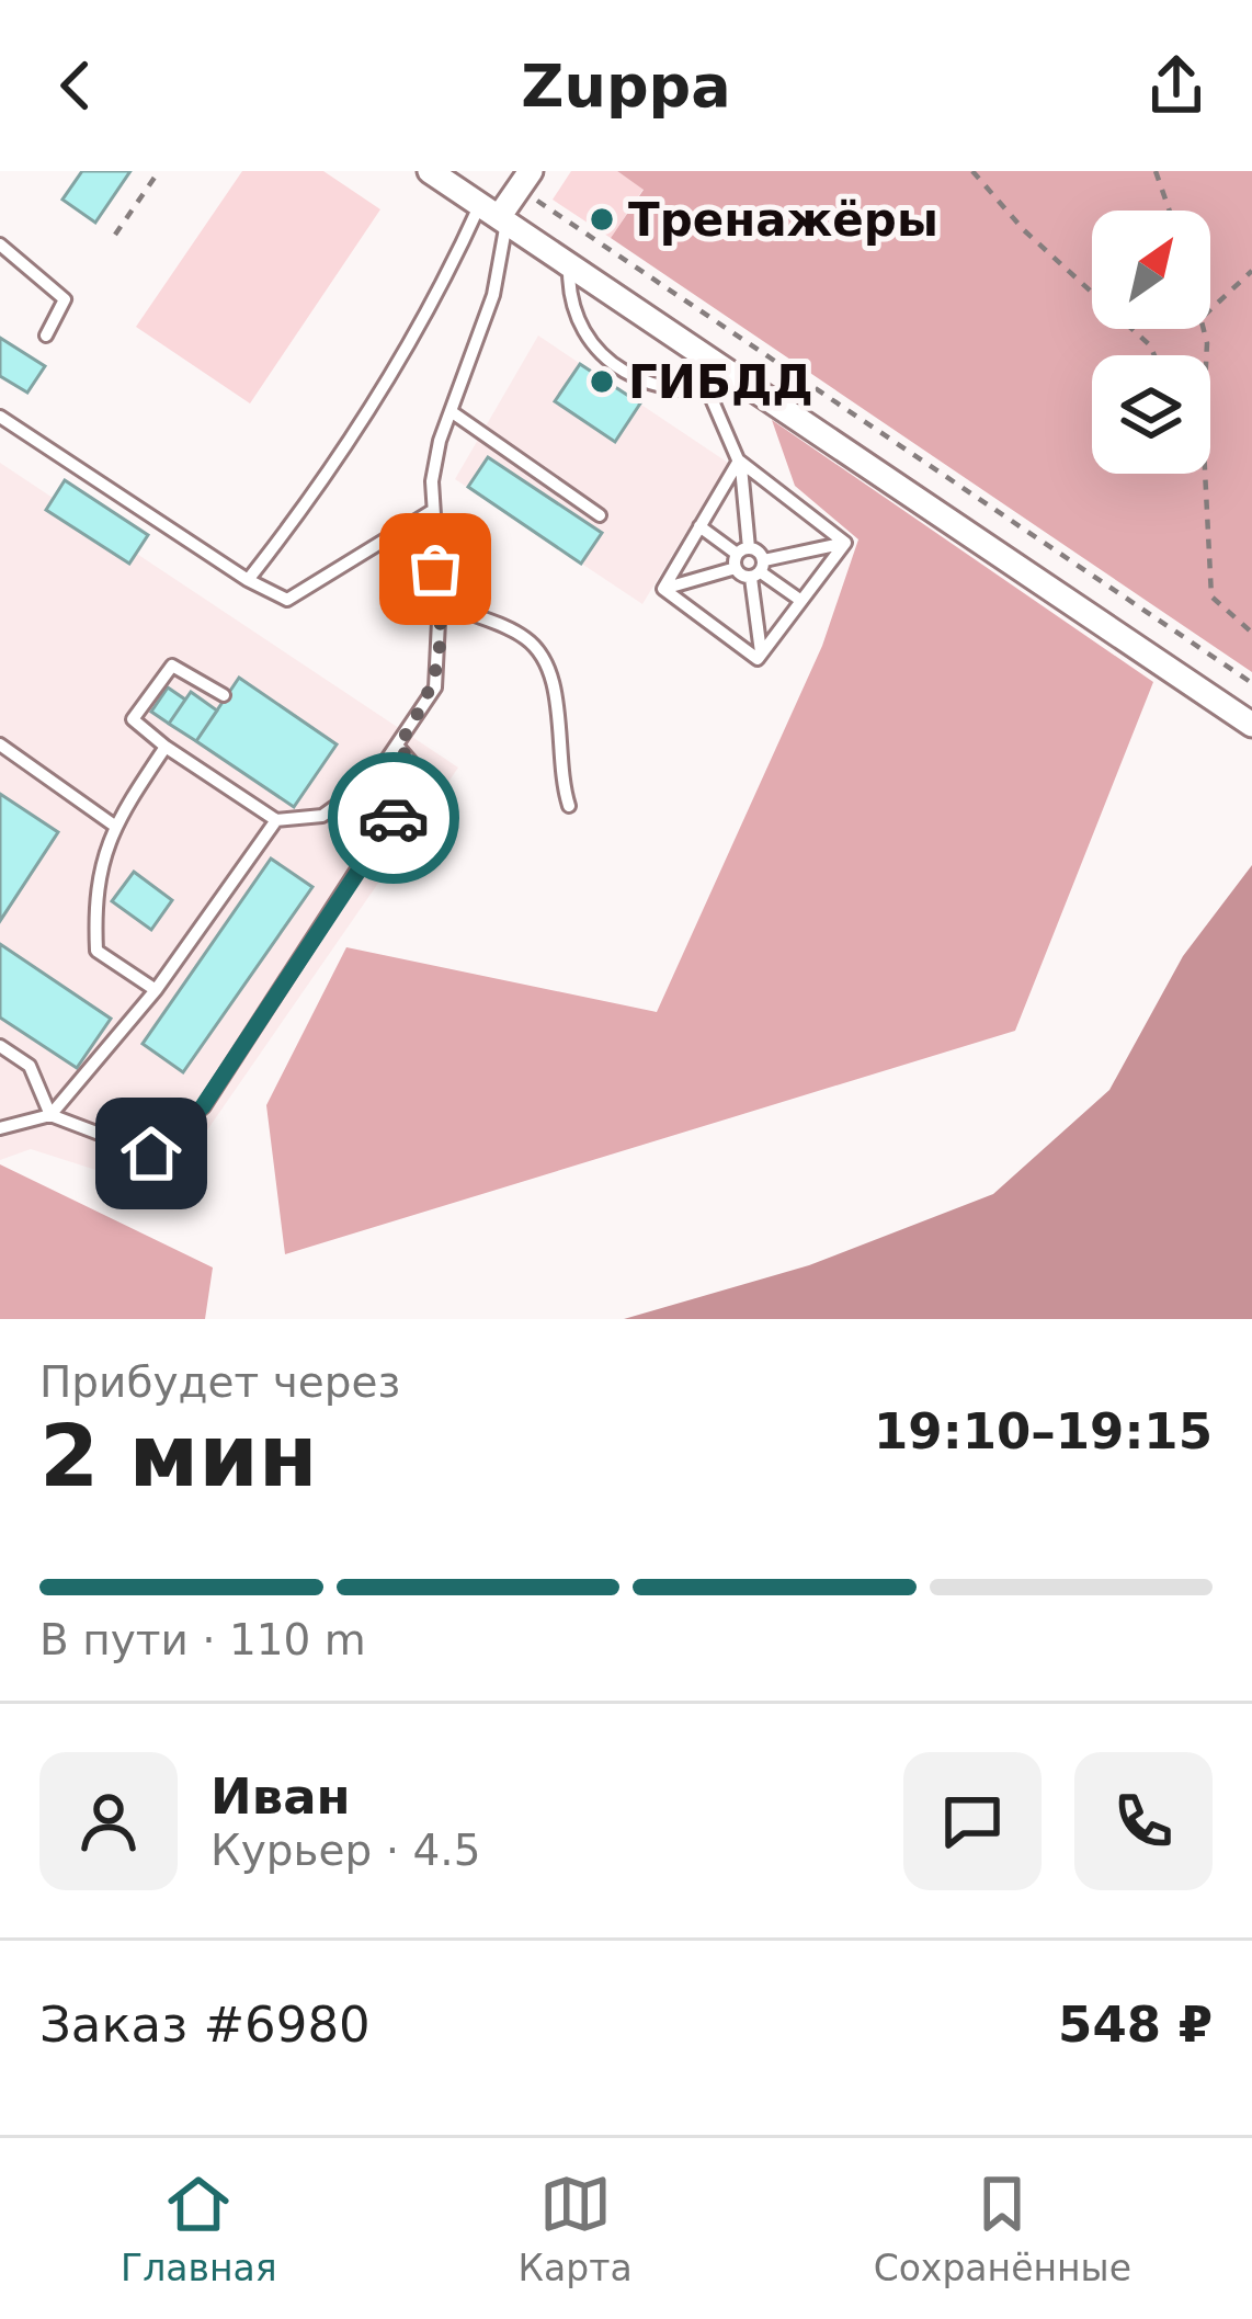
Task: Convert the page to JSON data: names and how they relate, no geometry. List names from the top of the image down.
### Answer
{
  "places": ["Тренажёры", "ГИБДД"],
  "north": "top right",
  "page": {
    "header": "Zuppa",
    "heading": ["2 мин", "Прибудет через", "19:10–19:15"],
    "panel": [
      "Иван",
      "Курьер · 4.5",
      "Заказ #6980",
      "548 ₽"
    ],
    "bar": "В пути · 110 m",
    "tabs": ["Главная", "Карта", "Сохранённые"]
  }
}
